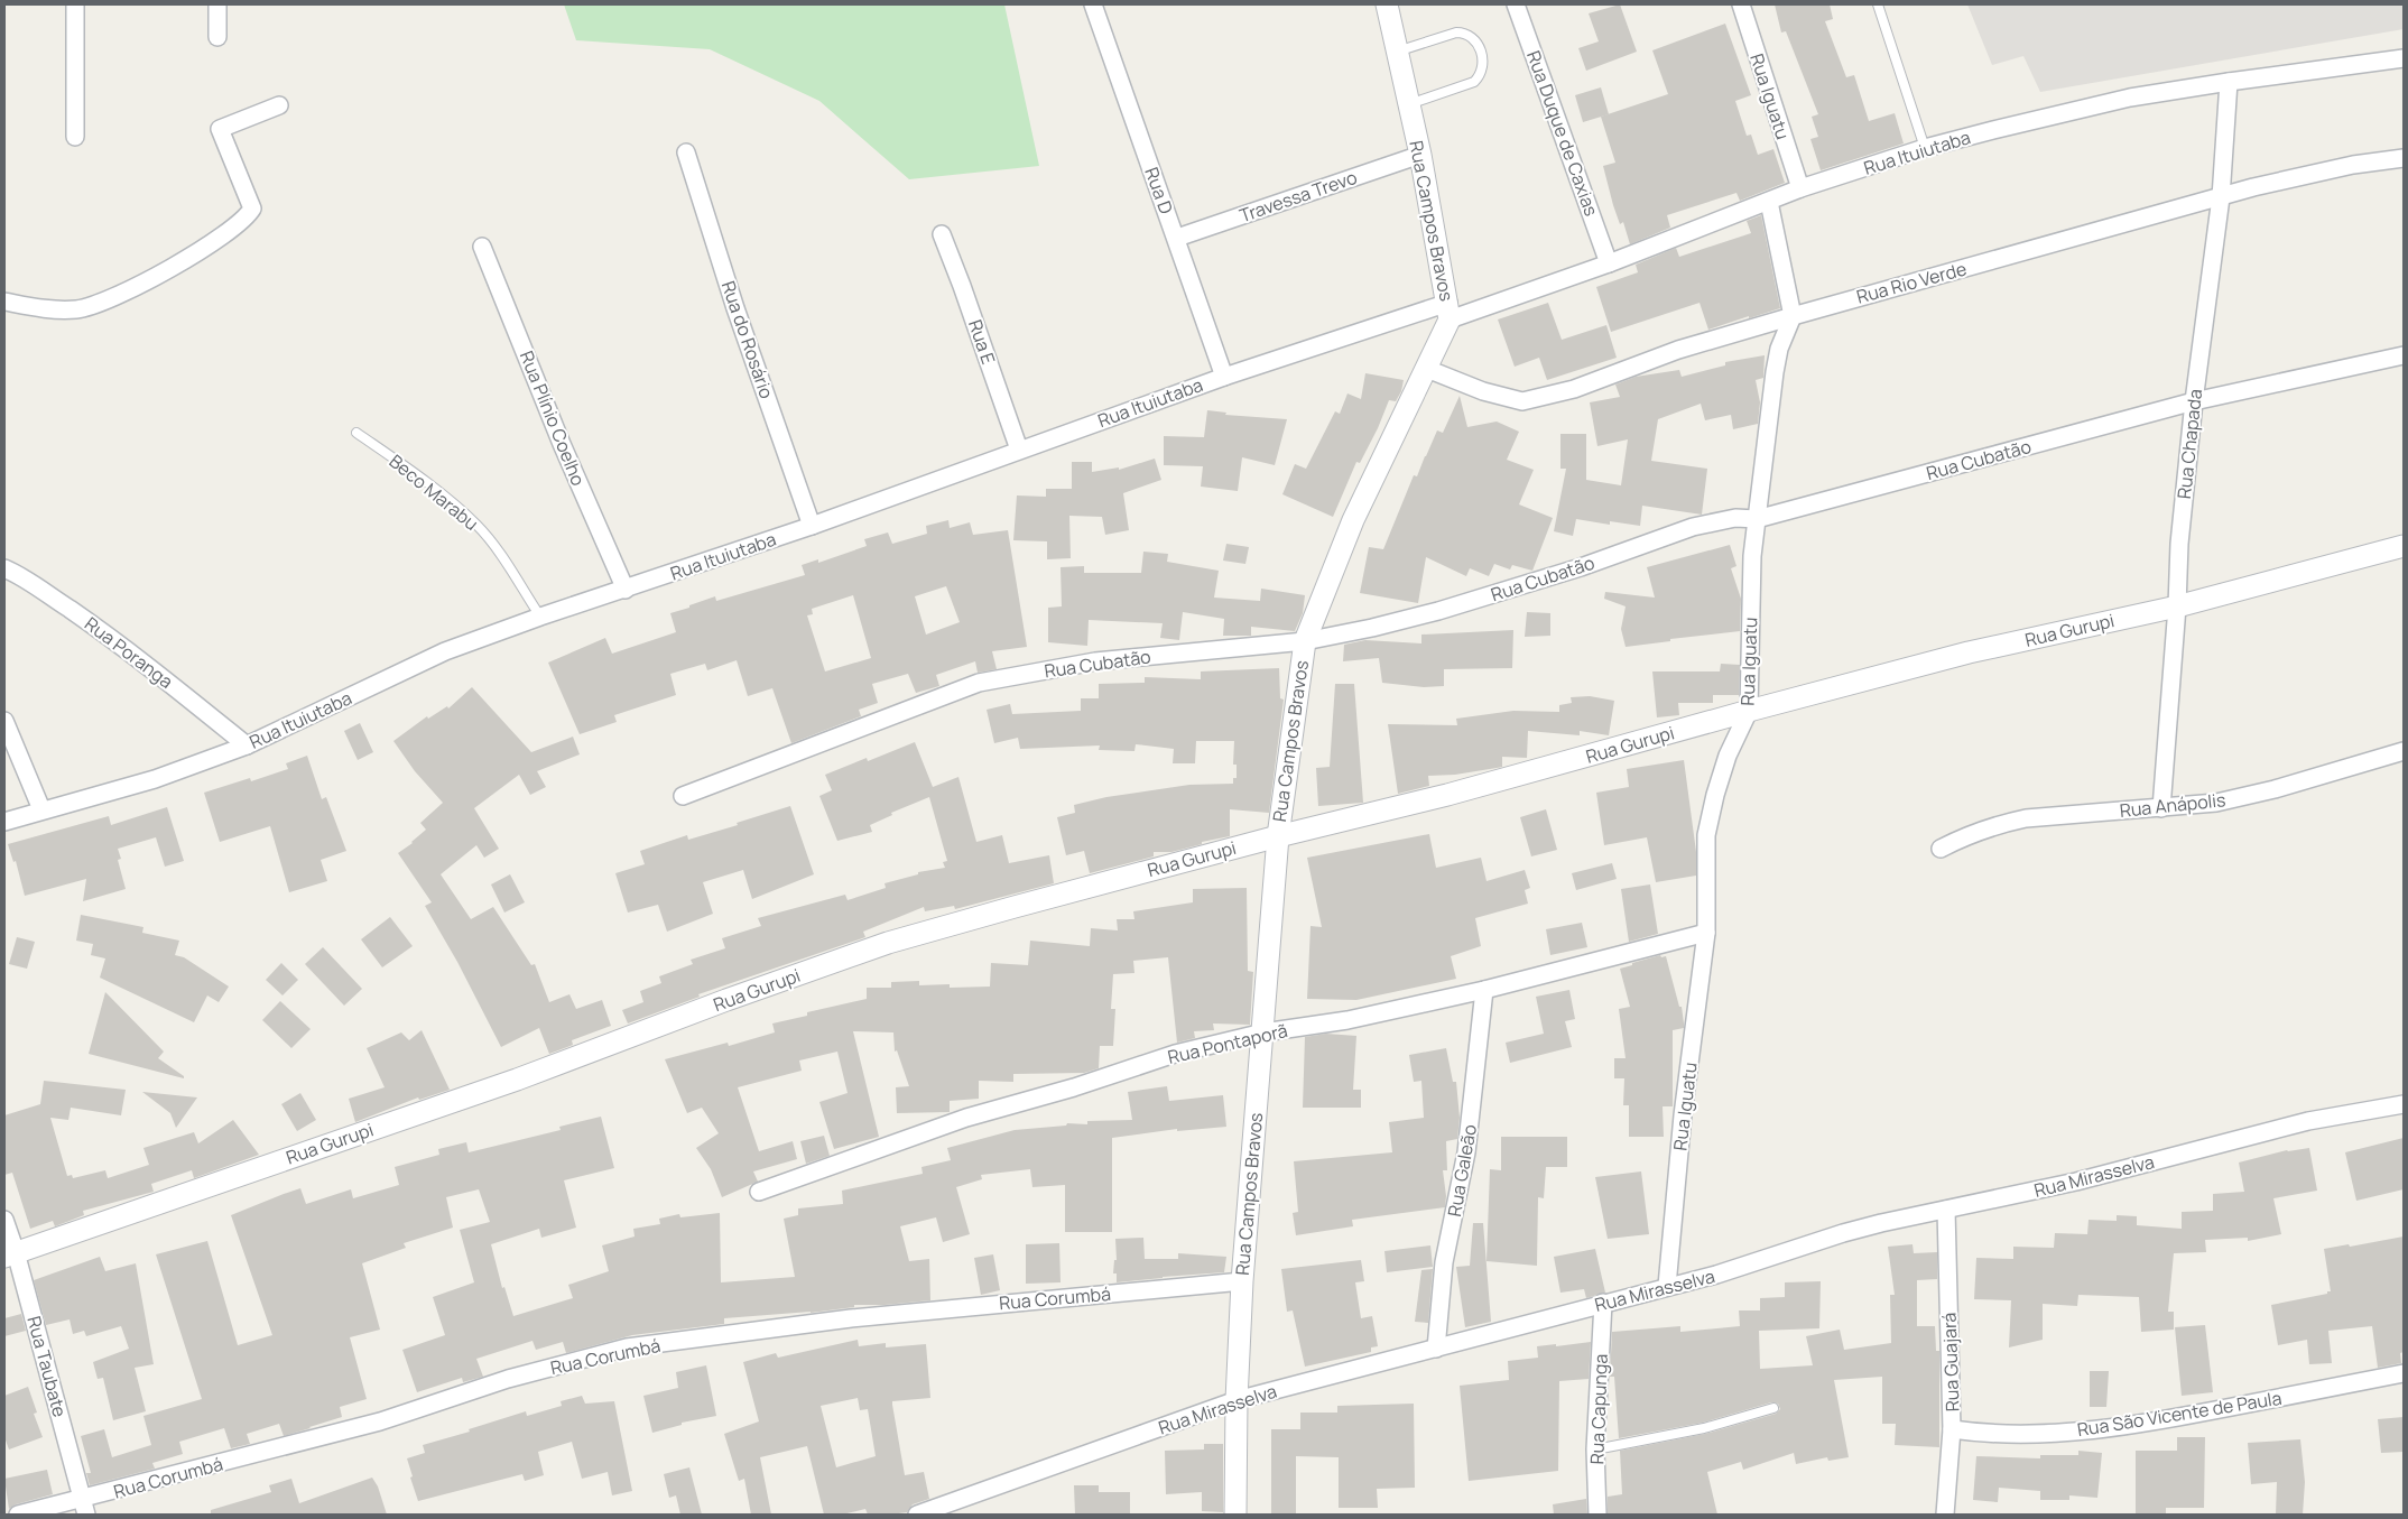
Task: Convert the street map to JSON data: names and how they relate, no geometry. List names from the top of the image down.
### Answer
{
  "streets": {
    "street": [
      "Rua Iguatu",
      "Rua Duque de Caxias",
      "Rua Ituiutaba",
      "Rua D",
      "Travessa Trevo",
      "Rua Campos Bravos",
      "Rua Rio Verde",
      "Rua do Rosário",
      "Rua E",
      "Rua Plínio Coelho",
      "Rua Chapada",
      "Rua Cubatão",
      "Rua Gurupi",
      "Rua Poranga",
      "Rua Anápolis",
      "Rua Pontaporã",
      "Rua Galeão",
      "Rua Mirasselva",
      "Rua Corumbá",
      "Rua Guajará",
      "Rua Taubate",
      "Rua Capunga",
      "Rua São Vicente de Paula"
    ],
    "lane": ["Beco Marabu"]
  },
  "crossings": [
    ["Rua Iguatu", "Rua Ituiutaba"],
    ["Rua Iguatu", "Rua Rio Verde"],
    ["Rua Iguatu", "Rua Cubatão"],
    ["Rua Iguatu", "Rua Gurupi"],
    ["Rua Iguatu", "Rua Pontaporã"],
    ["Rua Iguatu", "Rua Mirasselva"],
    ["Rua Duque de Caxias", "Rua Ituiutaba"],
    ["Rua Ituiutaba", "Rua D"],
    ["Rua Ituiutaba", "Rua Campos Bravos"],
    ["Rua Ituiutaba", "Rua do Rosário"],
    ["Rua Ituiutaba", "Rua E"],
    ["Rua Ituiutaba", "Rua Plínio Coelho"],
    ["Rua Ituiutaba", "Rua Chapada"],
    ["Rua Ituiutaba", "Beco Marabu"],
    ["Rua Ituiutaba", "Rua Poranga"],
    ["Rua D", "Travessa Trevo"],
    ["Travessa Trevo", "Rua Campos Bravos"],
    ["Rua Campos Bravos", "Rua Rio Verde"],
    ["Rua Campos Bravos", "Rua Cubatão"],
    ["Rua Campos Bravos", "Rua Gurupi"],
    ["Rua Campos Bravos", "Rua Pontaporã"],
    ["Rua Campos Bravos", "Rua Mirasselva"],
    ["Rua Campos Bravos", "Rua Corumbá"],
    ["Rua Rio Verde", "Rua Chapada"],
    ["Rua Chapada", "Rua Cubatão"],
    ["Rua Chapada", "Rua Gurupi"],
    ["Rua Chapada", "Rua Anápolis"],
    ["Rua Gurupi", "Rua Taubate"],
    ["Rua Pontaporã", "Rua Galeão"],
    ["Rua Galeão", "Rua Mirasselva"],
    ["Rua Mirasselva", "Rua Guajará"],
    ["Rua Mirasselva", "Rua Capunga"],
    ["Rua Corumbá", "Rua Taubate"],
    ["Rua Guajará", "Rua São Vicente de Paula"]
  ]
}
